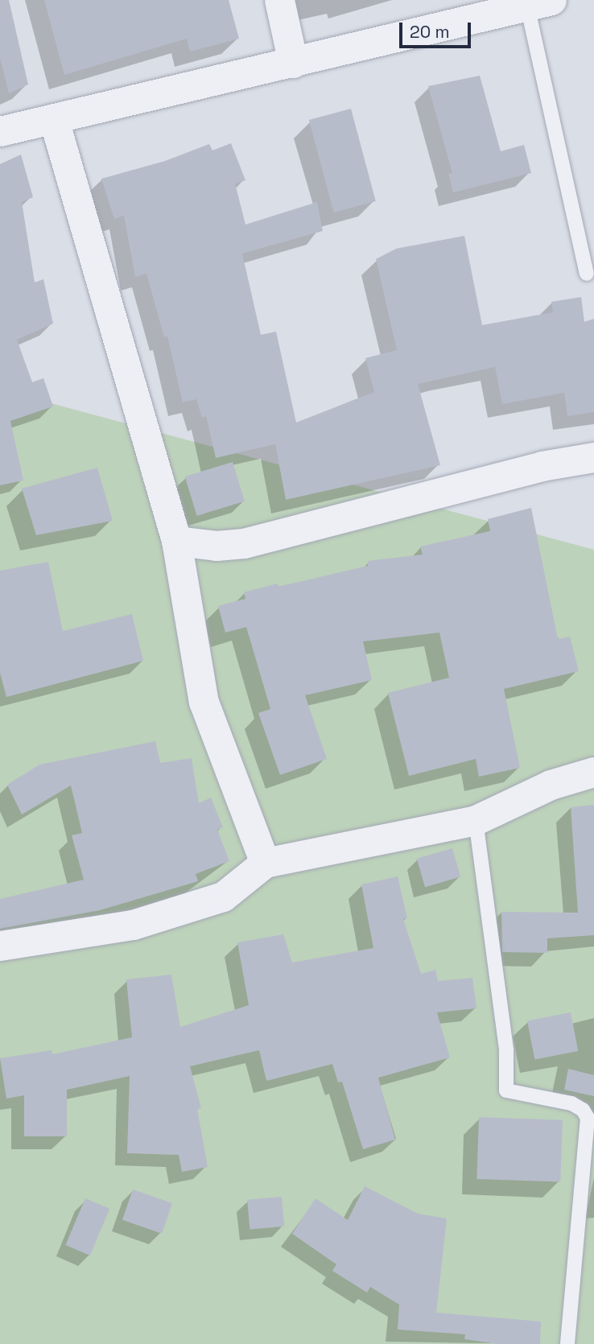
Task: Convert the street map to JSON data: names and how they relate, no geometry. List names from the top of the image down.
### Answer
{
  "scale_bar": "20 m"
}
